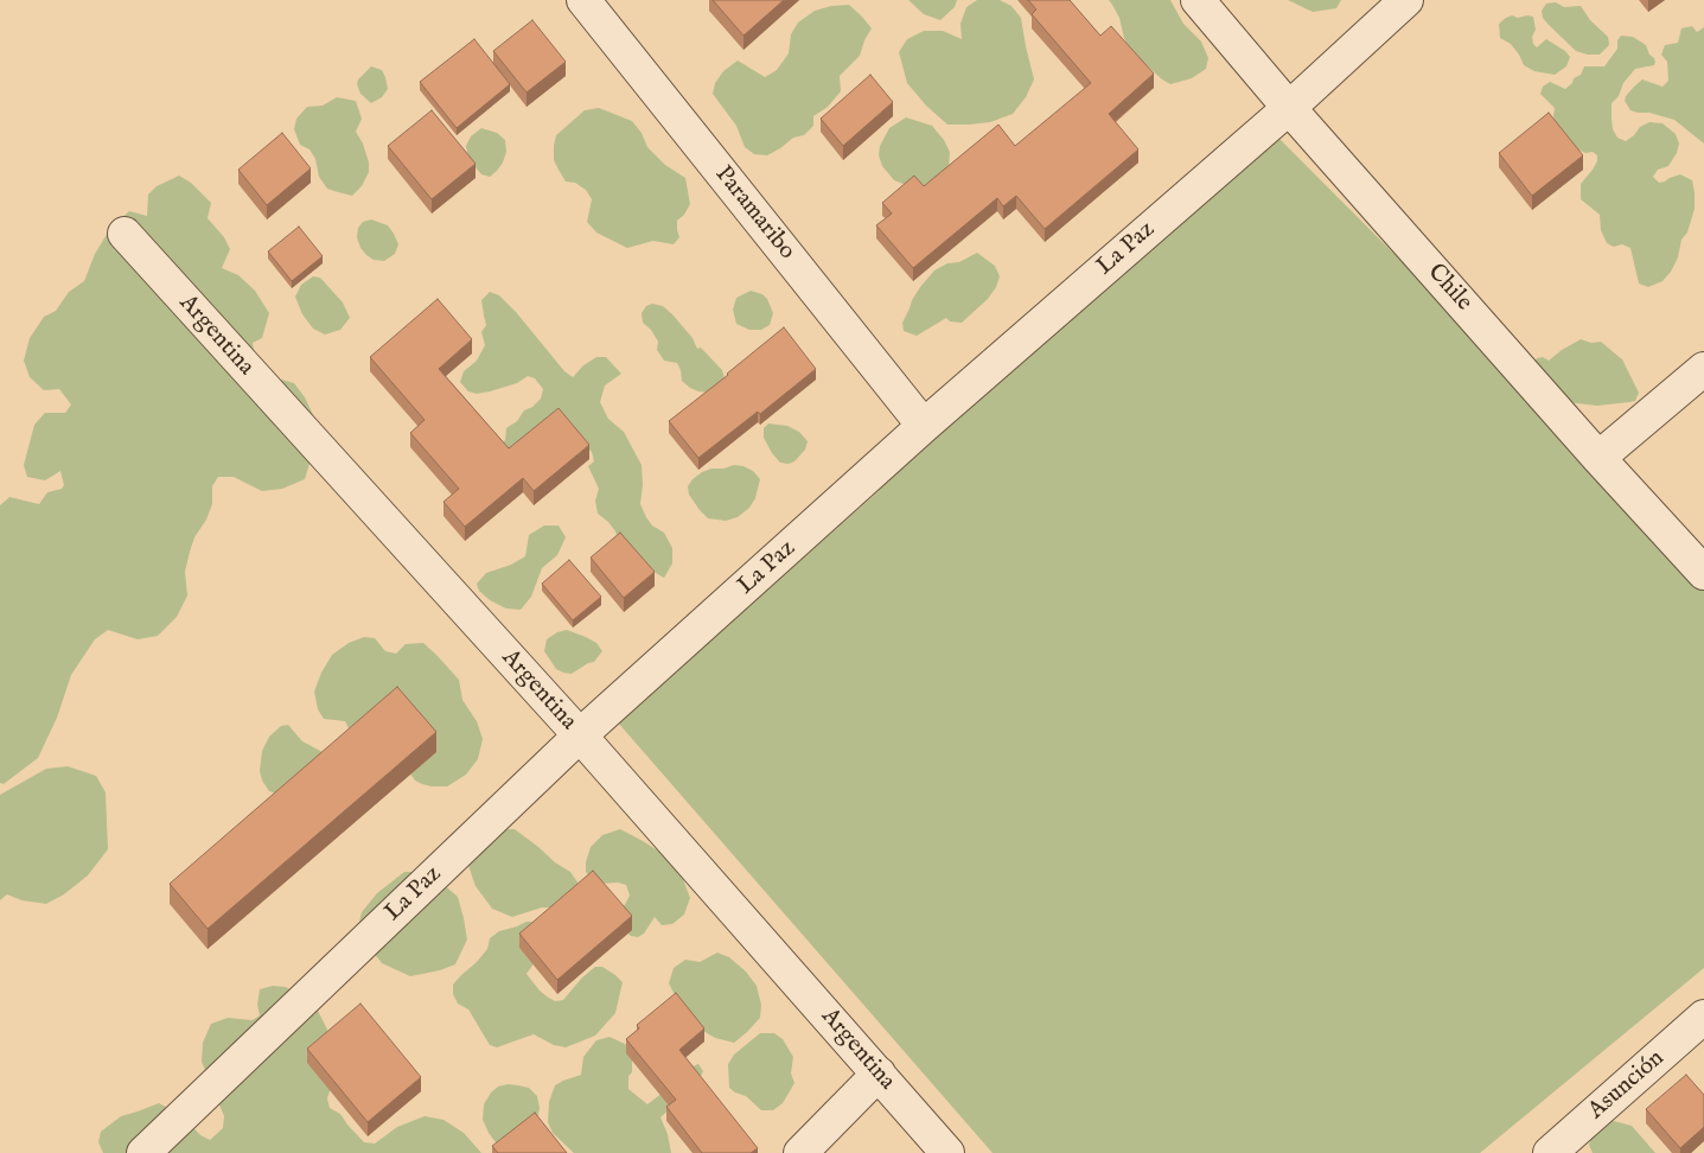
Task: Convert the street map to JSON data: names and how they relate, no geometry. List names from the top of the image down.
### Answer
{
  "streets": {
    "street": [
      "Paramaribo",
      "La Paz",
      "Chile",
      "Argentina",
      "Asunción"
    ]
  },
  "crossings": [
    ["Paramaribo", "La Paz"],
    ["La Paz", "Chile"],
    ["La Paz", "Argentina"]
  ]
}
